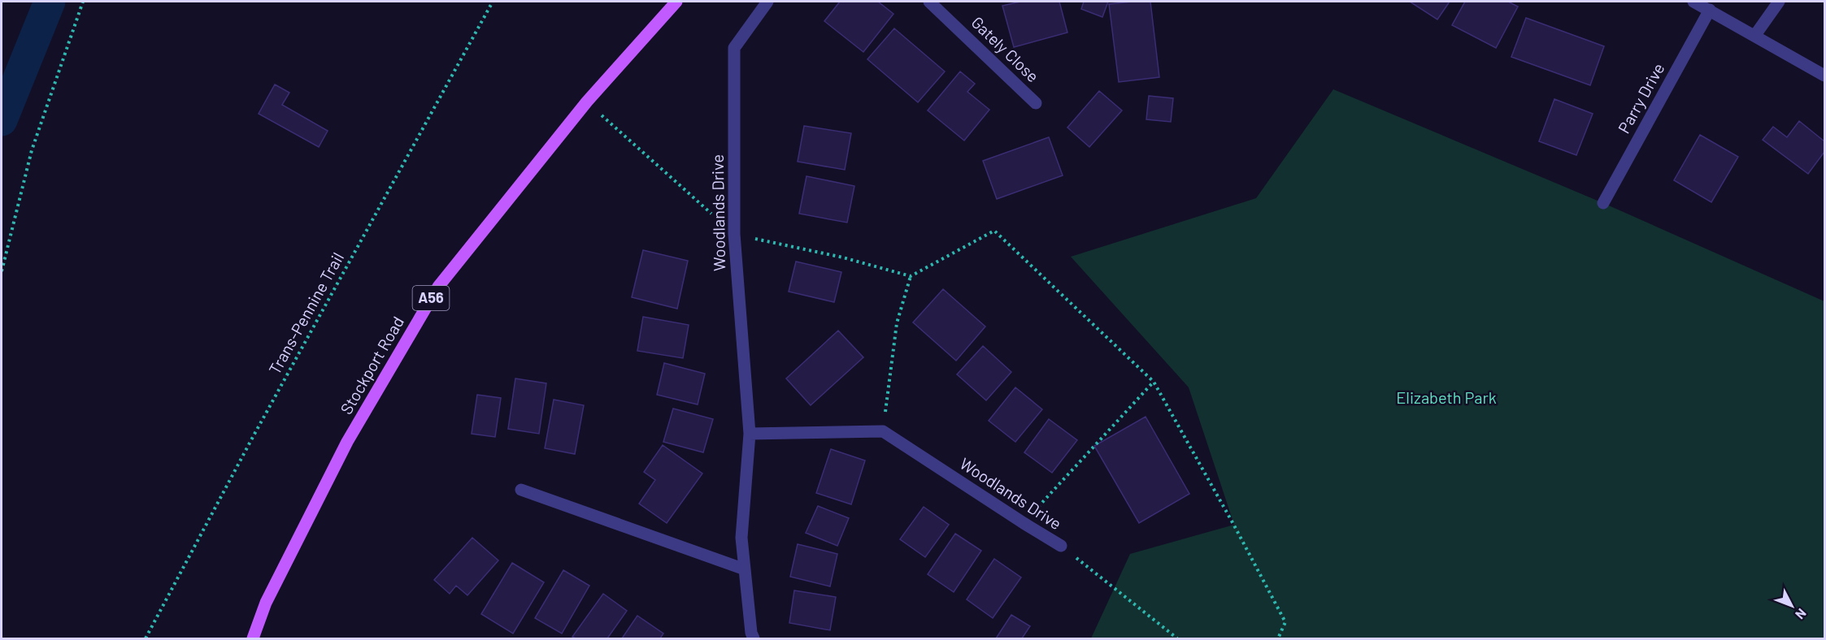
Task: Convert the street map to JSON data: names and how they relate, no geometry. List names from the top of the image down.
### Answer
{
  "streets": {
    "main road": ["A56", "Stockport Road"],
    "street": ["Gately Close", "Parry Drive", "Woodlands Drive"],
    "path": ["Trans-Pennine Trail"]
  },
  "parks": ["Elizabeth Park"],
  "north": "bottom right"
}
